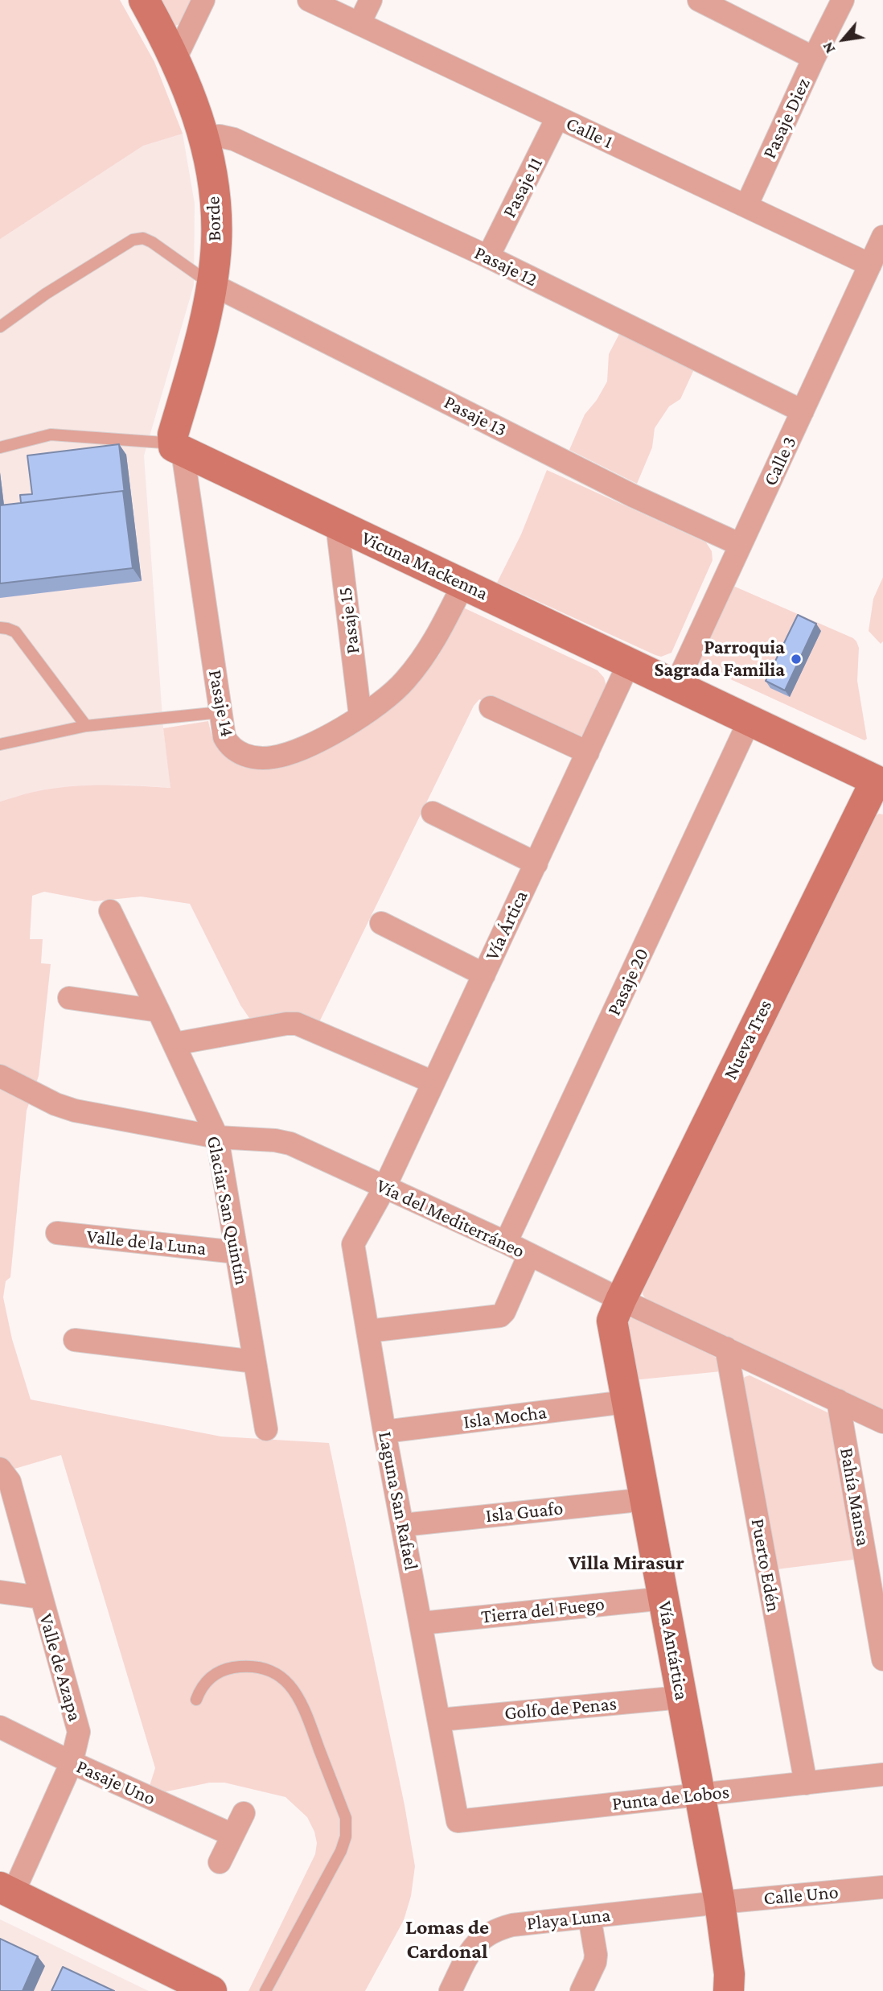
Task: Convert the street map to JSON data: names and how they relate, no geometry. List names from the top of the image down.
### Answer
{
  "streets": {
    "street": [
      "Pasaje Diez",
      "Calle 1",
      "Pasaje 11",
      "Borde",
      "Pasaje 12",
      "Pasaje 13",
      "Calle 3",
      "Vicuna Mackenna",
      "Pasaje 15",
      "Pasaje 14",
      "Vía Ártica",
      "Pasaje 20",
      "Nueva Tres",
      "Glaciar San Quintín",
      "Vía del Mediterráneo",
      "Valle de la Luna",
      "Isla Mocha",
      "Bahía Mansa",
      "Laguna San Rafael",
      "Isla Guafo",
      "Puerto Edén",
      "Tierra del Fuego",
      "Vía Antártica",
      "Valle de Azapa",
      "Golfo de Penas",
      "Pasaje Uno",
      "Punta de Lobos",
      "Calle Uno",
      "Playa Luna"
    ]
  },
  "crossings": [
    ["Pasaje Diez", "Calle 1"],
    ["Calle 1", "Pasaje 11"],
    ["Calle 1", "Calle 3"],
    ["Pasaje 11", "Pasaje 12"],
    ["Borde", "Pasaje 12"],
    ["Borde", "Pasaje 13"],
    ["Borde", "Vicuna Mackenna"],
    ["Borde", "Pasaje 14"],
    ["Pasaje 12", "Calle 3"],
    ["Pasaje 13", "Calle 3"],
    ["Calle 3", "Vicuna Mackenna"],
    ["Vicuna Mackenna", "Pasaje 15"],
    ["Vicuna Mackenna", "Pasaje 14"],
    ["Vicuna Mackenna", "Vía Ártica"],
    ["Vicuna Mackenna", "Pasaje 20"],
    ["Vicuna Mackenna", "Nueva Tres"],
    ["Pasaje 15", "Pasaje 14"],
    ["Vía Ártica", "Vía del Mediterráneo"],
    ["Vía Ártica", "Laguna San Rafael"],
    ["Pasaje 20", "Vía del Mediterráneo"],
    ["Nueva Tres", "Vía del Mediterráneo"],
    ["Nueva Tres", "Vía Antártica"],
    ["Glaciar San Quintín", "Vía del Mediterráneo"],
    ["Glaciar San Quintín", "Valle de la Luna"],
    ["Vía del Mediterráneo", "Bahía Mansa"],
    ["Vía del Mediterráneo", "Laguna San Rafael"],
    ["Vía del Mediterráneo", "Puerto Edén"],
    ["Vía del Mediterráneo", "Vía Antártica"],
    ["Isla Mocha", "Laguna San Rafael"],
    ["Isla Mocha", "Vía Antártica"],
    ["Laguna San Rafael", "Isla Guafo"],
    ["Laguna San Rafael", "Tierra del Fuego"],
    ["Laguna San Rafael", "Golfo de Penas"],
    ["Laguna San Rafael", "Punta de Lobos"],
    ["Isla Guafo", "Vía Antártica"],
    ["Puerto Edén", "Punta de Lobos"],
    ["Tierra del Fuego", "Vía Antártica"],
    ["Vía Antártica", "Golfo de Penas"],
    ["Vía Antártica", "Punta de Lobos"],
    ["Vía Antártica", "Calle Uno"],
    ["Vía Antártica", "Playa Luna"],
    ["Valle de Azapa", "Pasaje Uno"],
    ["Calle Uno", "Playa Luna"]
  ],
  "districts": ["Villa Mirasur", "Lomas de Cardonal"],
  "places": ["Parroquia Sagrada Familia"],
  "north": "bottom left"
}
